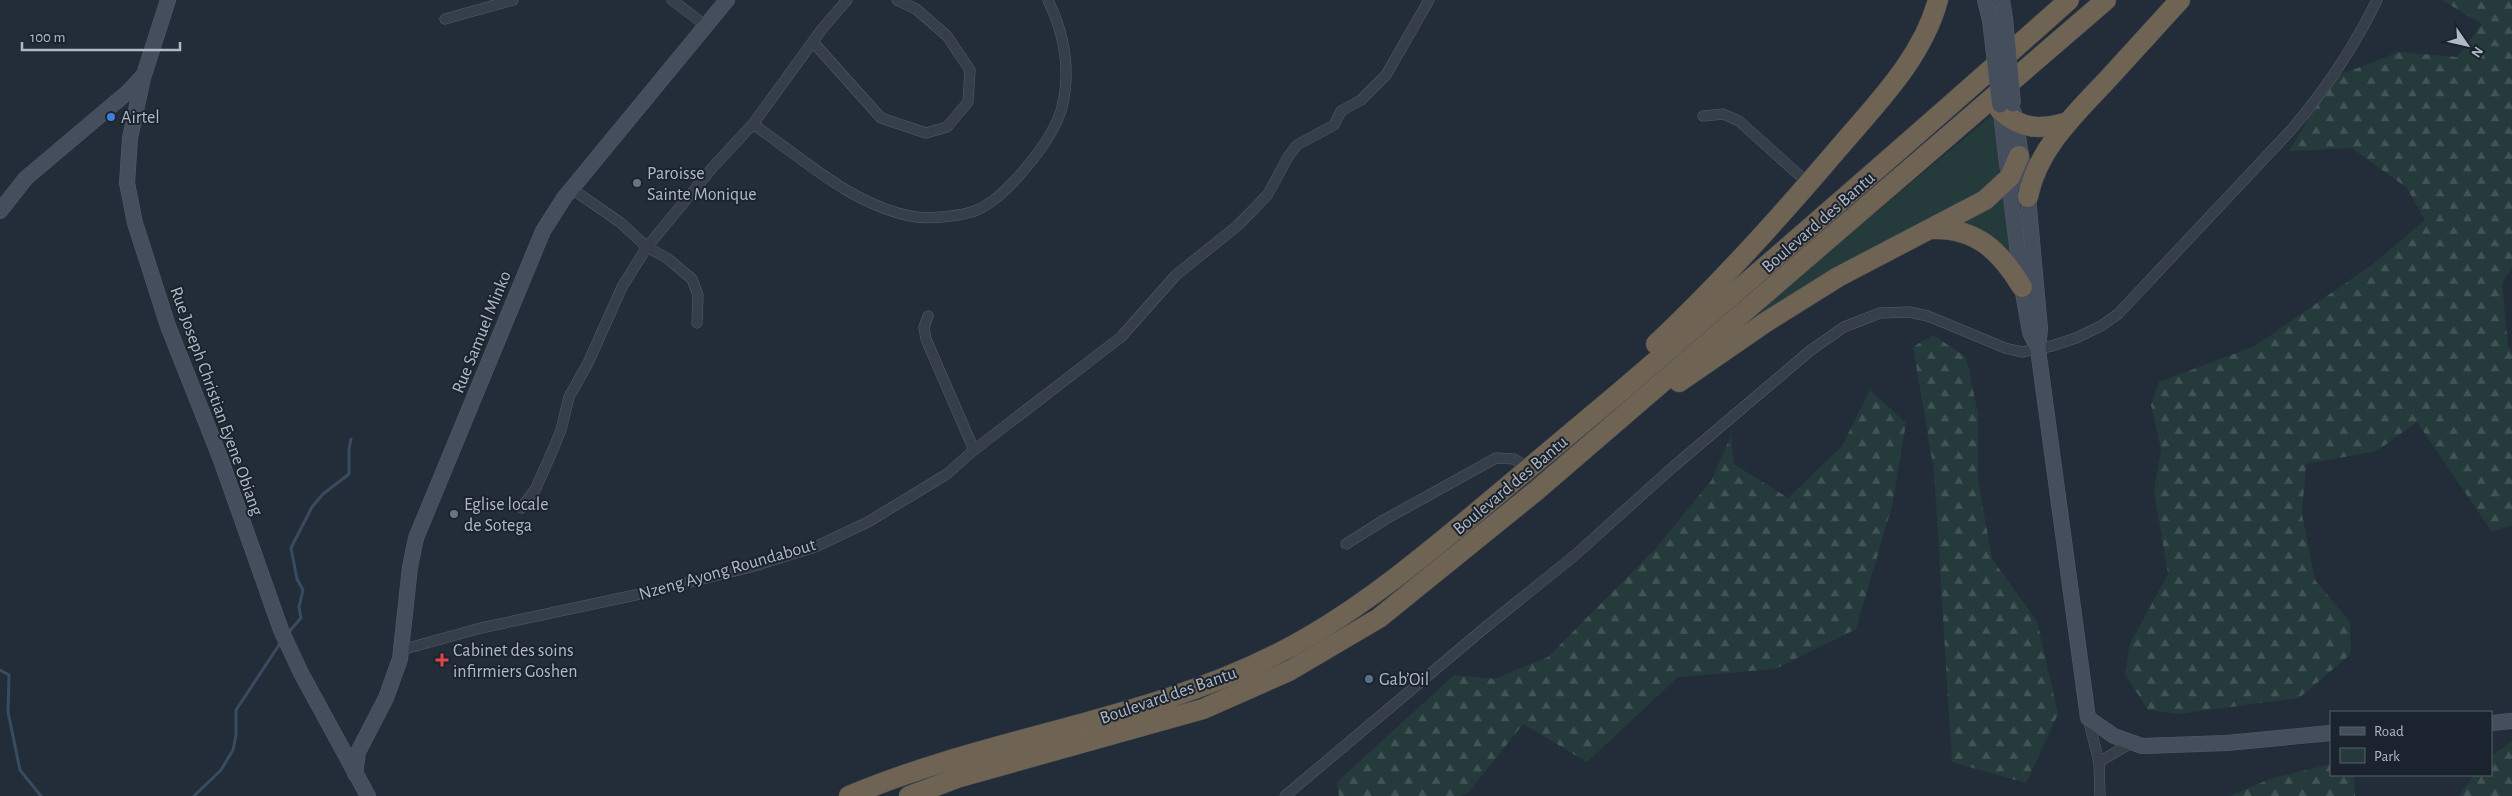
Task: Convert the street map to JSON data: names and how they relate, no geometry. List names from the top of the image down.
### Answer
{
  "streets": {
    "highway": ["Boulevard des Bantu"],
    "street": ["Rue Samuel Minko", "Rue Joseph Christian Eyene Obiang", "Nzeng Ayong Roundabout"]
  },
  "crossings": [
    ["Rue Samuel Minko", "Rue Joseph Christian Eyene Obiang"],
    ["Rue Samuel Minko", "Nzeng Ayong Roundabout"]
  ],
  "places": {
    "other": [
      "Airtel",
      "Paroisse Sainte Monique",
      "Eglise locale de Sotega",
      "Gab’Oil"
    ],
    "health": ["Cabinet des soins infirmiers Goshen"]
  },
  "legend": ["Road", "Park"],
  "scale_bar": "100 m",
  "north": "bottom right"
}
